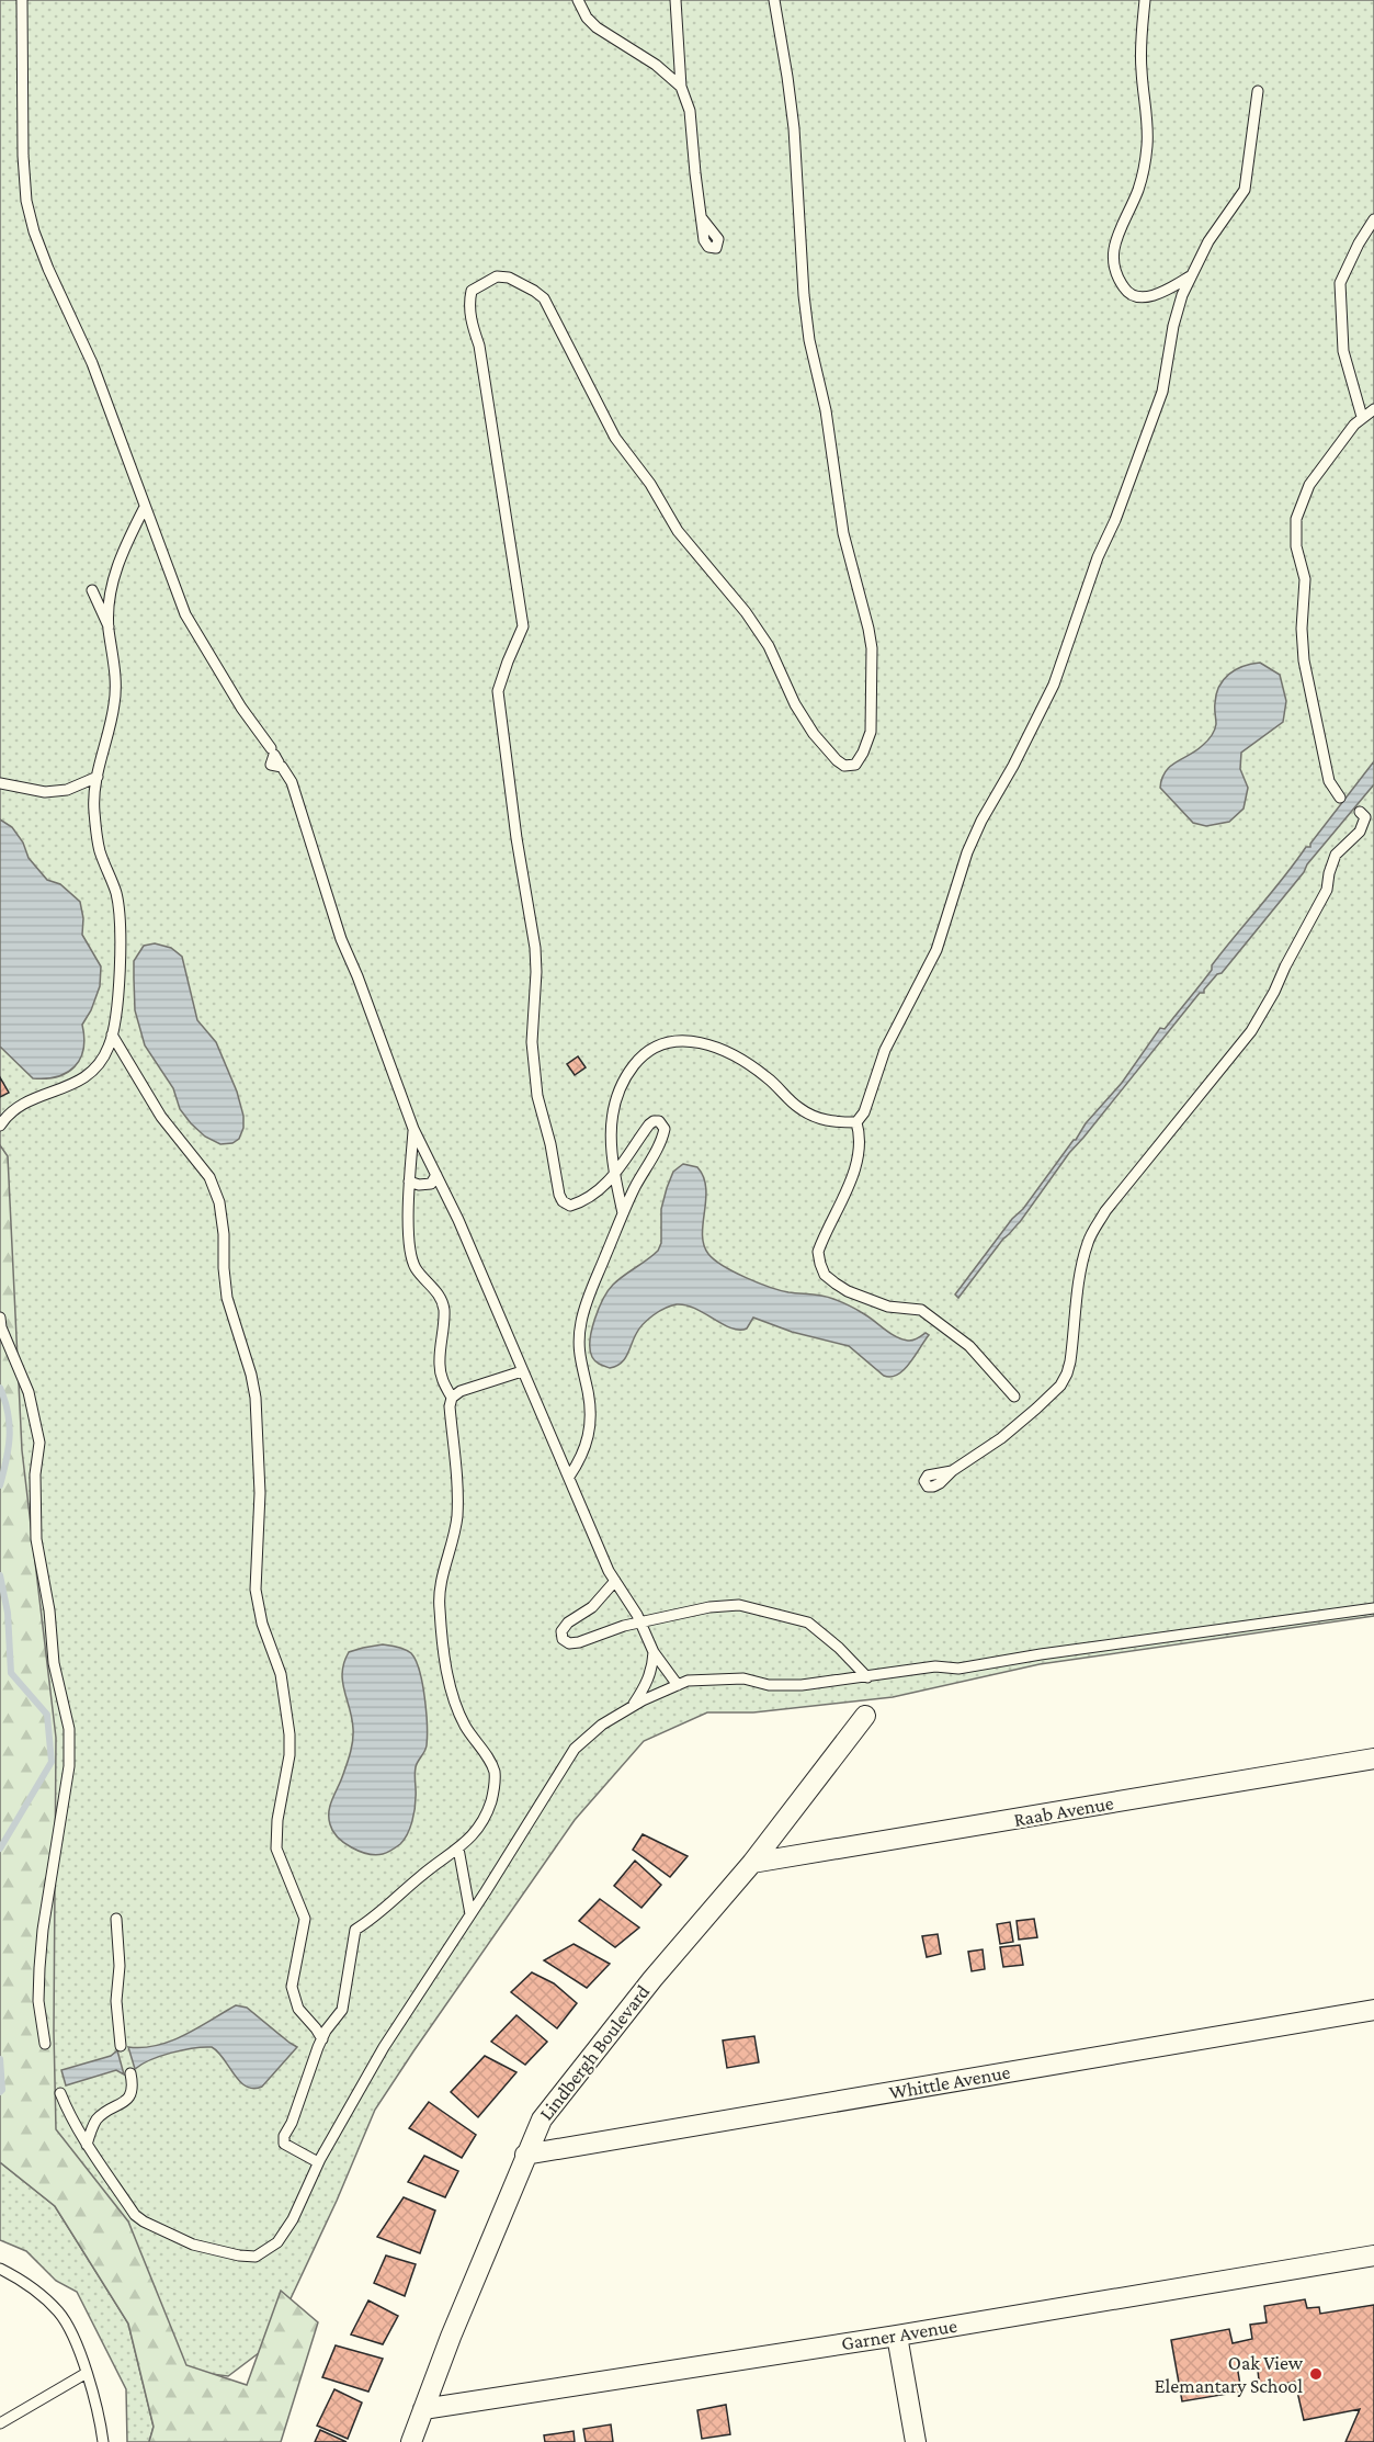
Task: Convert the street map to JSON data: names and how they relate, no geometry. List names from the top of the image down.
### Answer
{
  "streets": {
    "street": [
      "Raab Avenue",
      "Lindbergh Boulevard",
      "Whittle Avenue",
      "Garner Avenue"
    ]
  },
  "crossings": [
    ["Raab Avenue", "Lindbergh Boulevard"],
    ["Lindbergh Boulevard", "Whittle Avenue"],
    ["Lindbergh Boulevard", "Garner Avenue"]
  ],
  "places": ["Oak View Elemantary School"]
}
